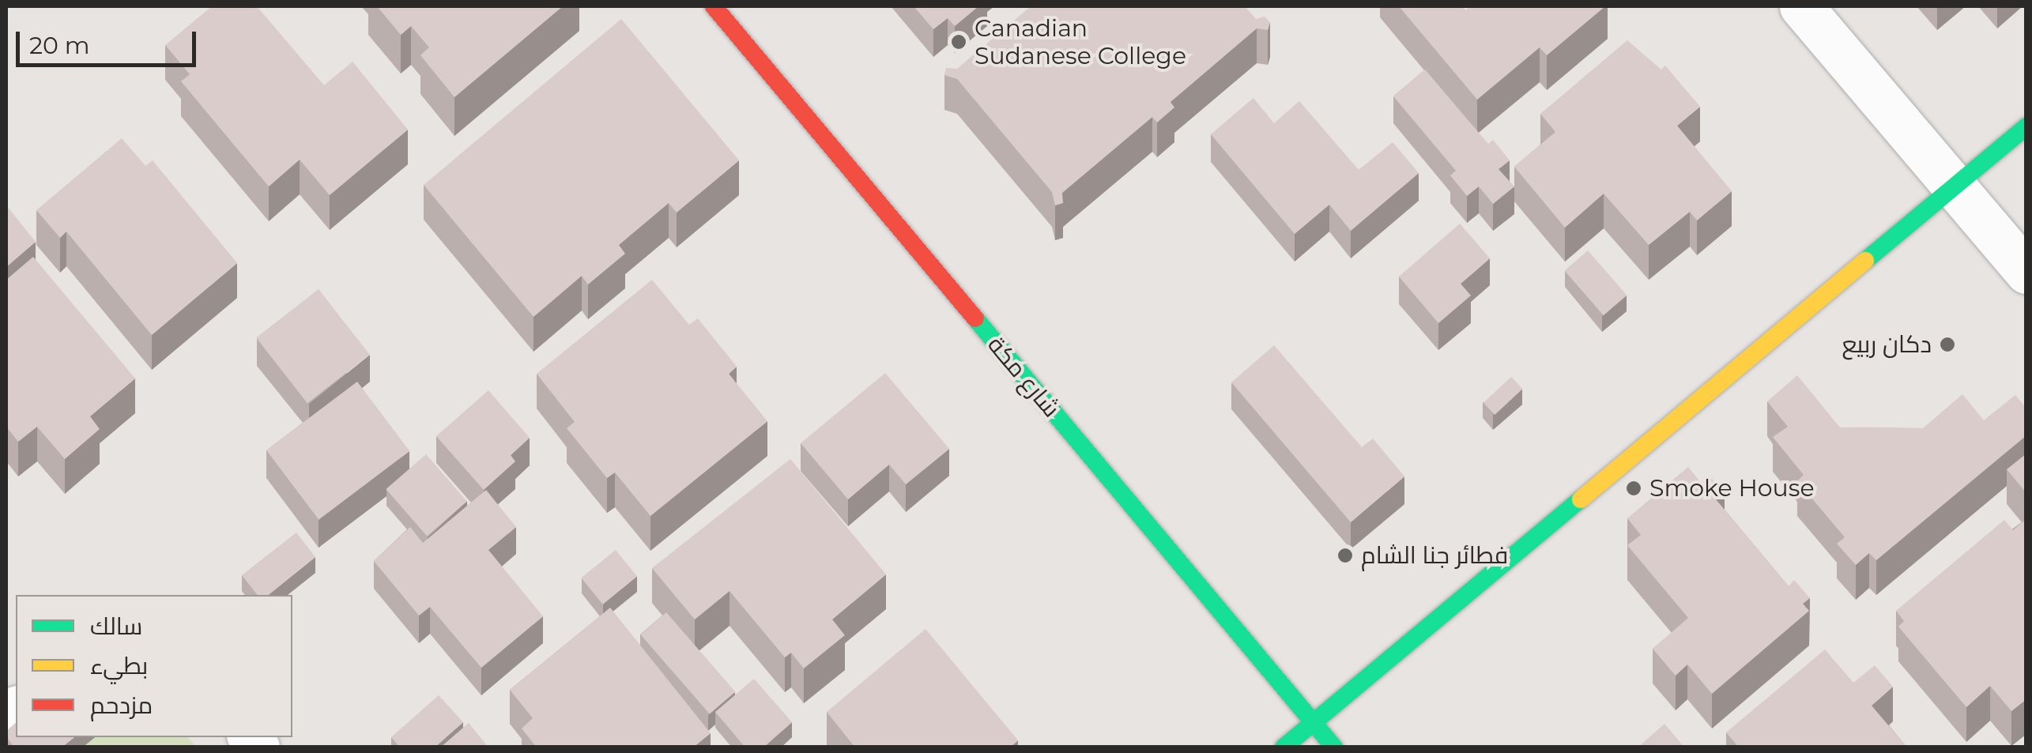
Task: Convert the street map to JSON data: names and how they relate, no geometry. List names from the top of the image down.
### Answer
{
  "streets": {
    "street": ["شارع مكة"]
  },
  "places": [
    "Canadian Sudanese College",
    "دكان ربيع",
    "Smoke House",
    "فطائر جنا الشام"
  ],
  "legend": ["سالك", "بطيء", "مزدحم"],
  "scale_bar": "20 m"
}
